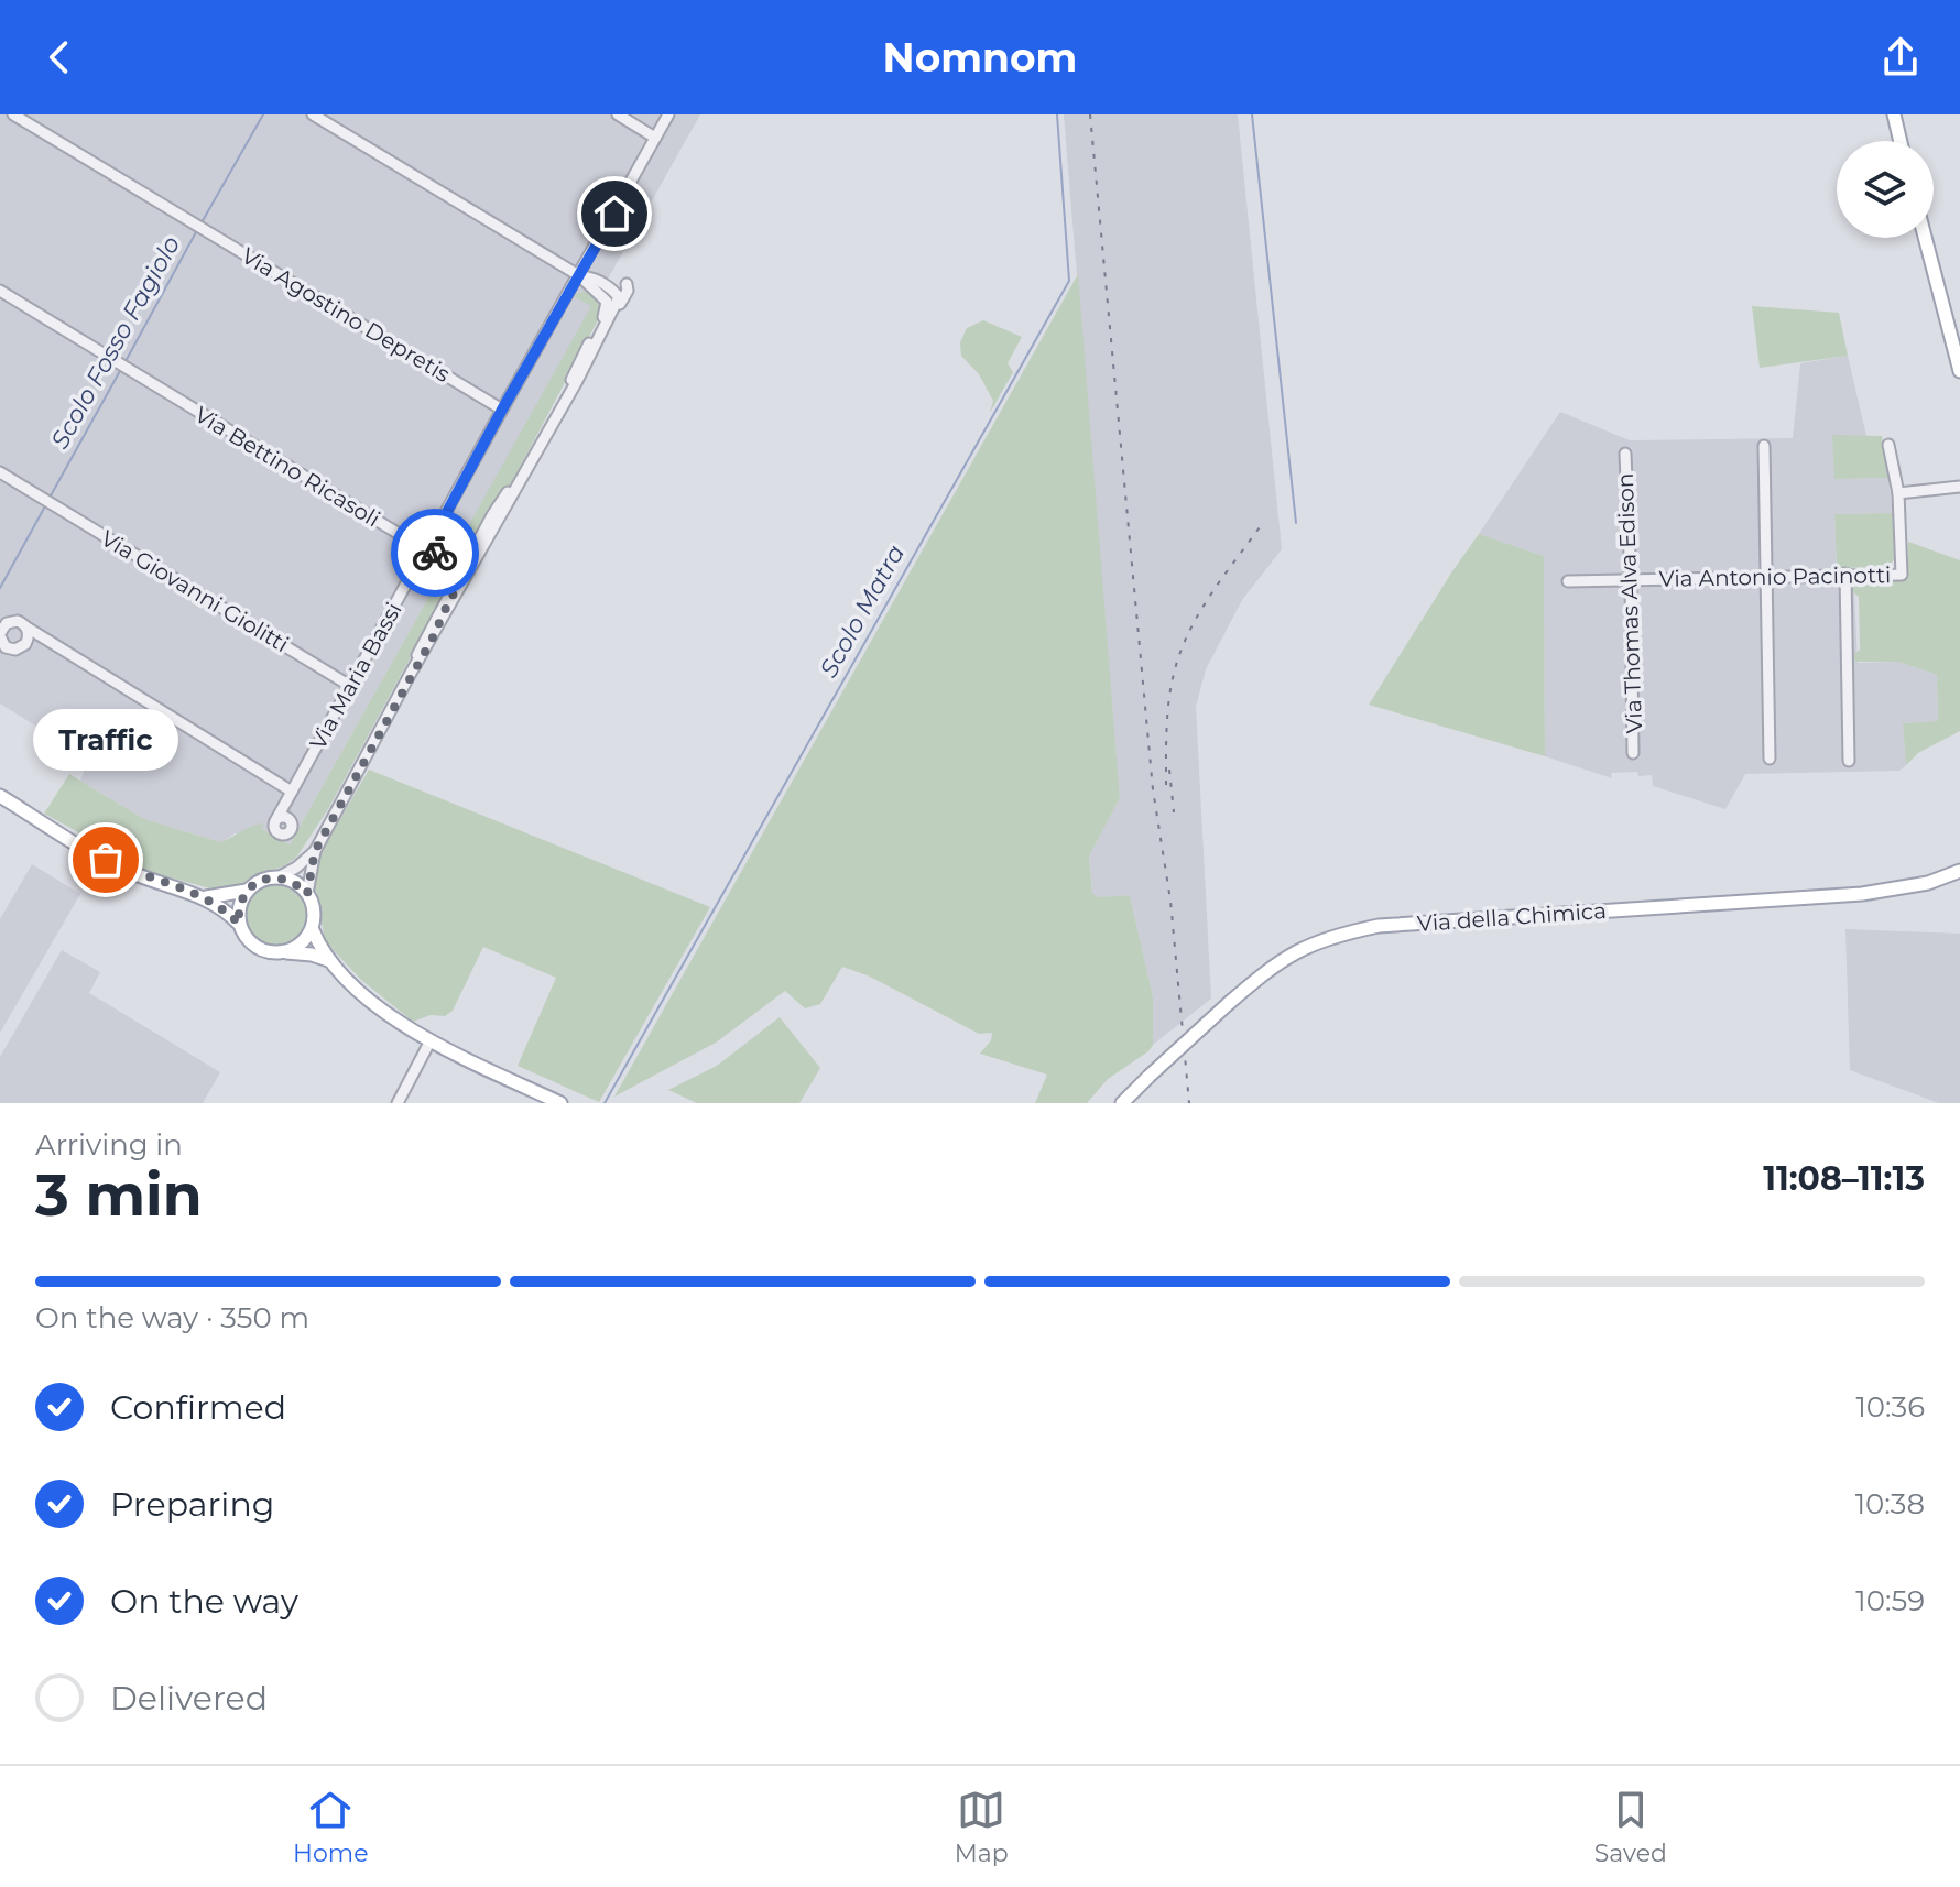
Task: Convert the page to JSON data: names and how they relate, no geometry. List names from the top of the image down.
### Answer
{
  "streets": {
    "main road": ["Via della Chimica"],
    "street": [
      "Via Agostino Depretis",
      "Via Bettino Ricasoli",
      "Via Antonio Pacinotti",
      "Via Giovanni Giolitti",
      "Via Thomas Alva Edison",
      "Via Maria Bassi"
    ]
  },
  "crossings": [
    ["Via Agostino Depretis", "Via Maria Bassi"],
    ["Via Bettino Ricasoli", "Via Maria Bassi"],
    ["Via Antonio Pacinotti", "Via Thomas Alva Edison"],
    ["Via Giovanni Giolitti", "Via Maria Bassi"]
  ],
  "water": ["Scolo Fosso Fagiolo", "Scolo Matra"],
  "places": ["Traffic"],
  "page": {
    "header": "Nomnom",
    "bubble": "Traffic",
    "heading": ["3 min", "Arriving in", "11:08–11:13"],
    "bar": "On the way · 350 m",
    "list": [
      ["Confirmed", "10:36"],
      ["Preparing", "10:38"],
      ["On the way", "10:59"],
      "Delivered"
    ],
    "tabs": ["Home", "Map", "Saved"]
  }
}
